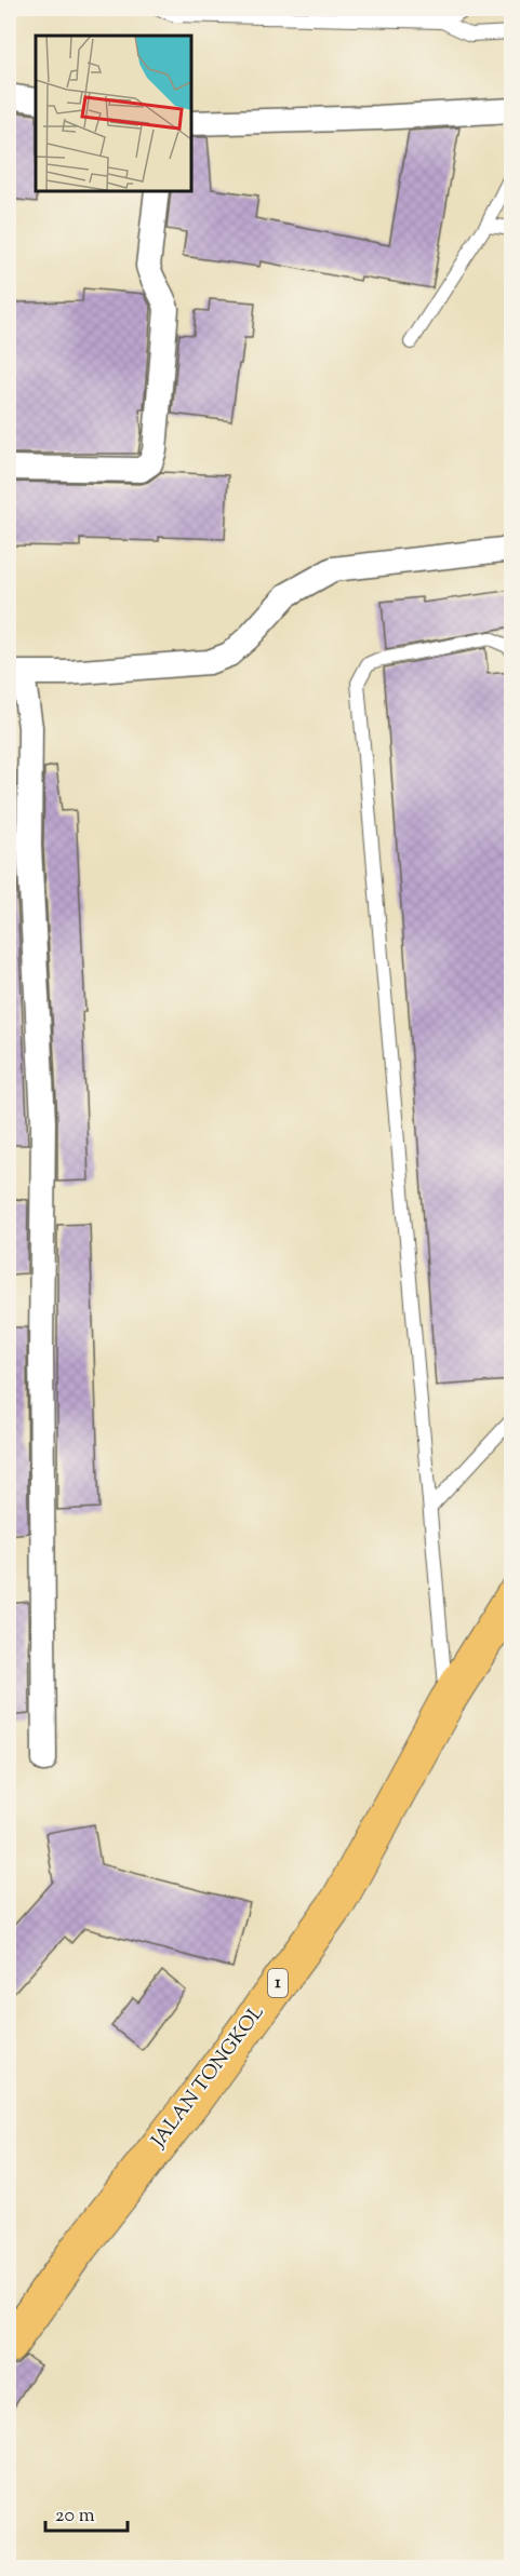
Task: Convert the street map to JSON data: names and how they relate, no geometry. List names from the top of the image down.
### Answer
{
  "streets": {
    "highway": ["1", "JALAN TONGKOL"]
  },
  "scale_bar": "20 m"
}
